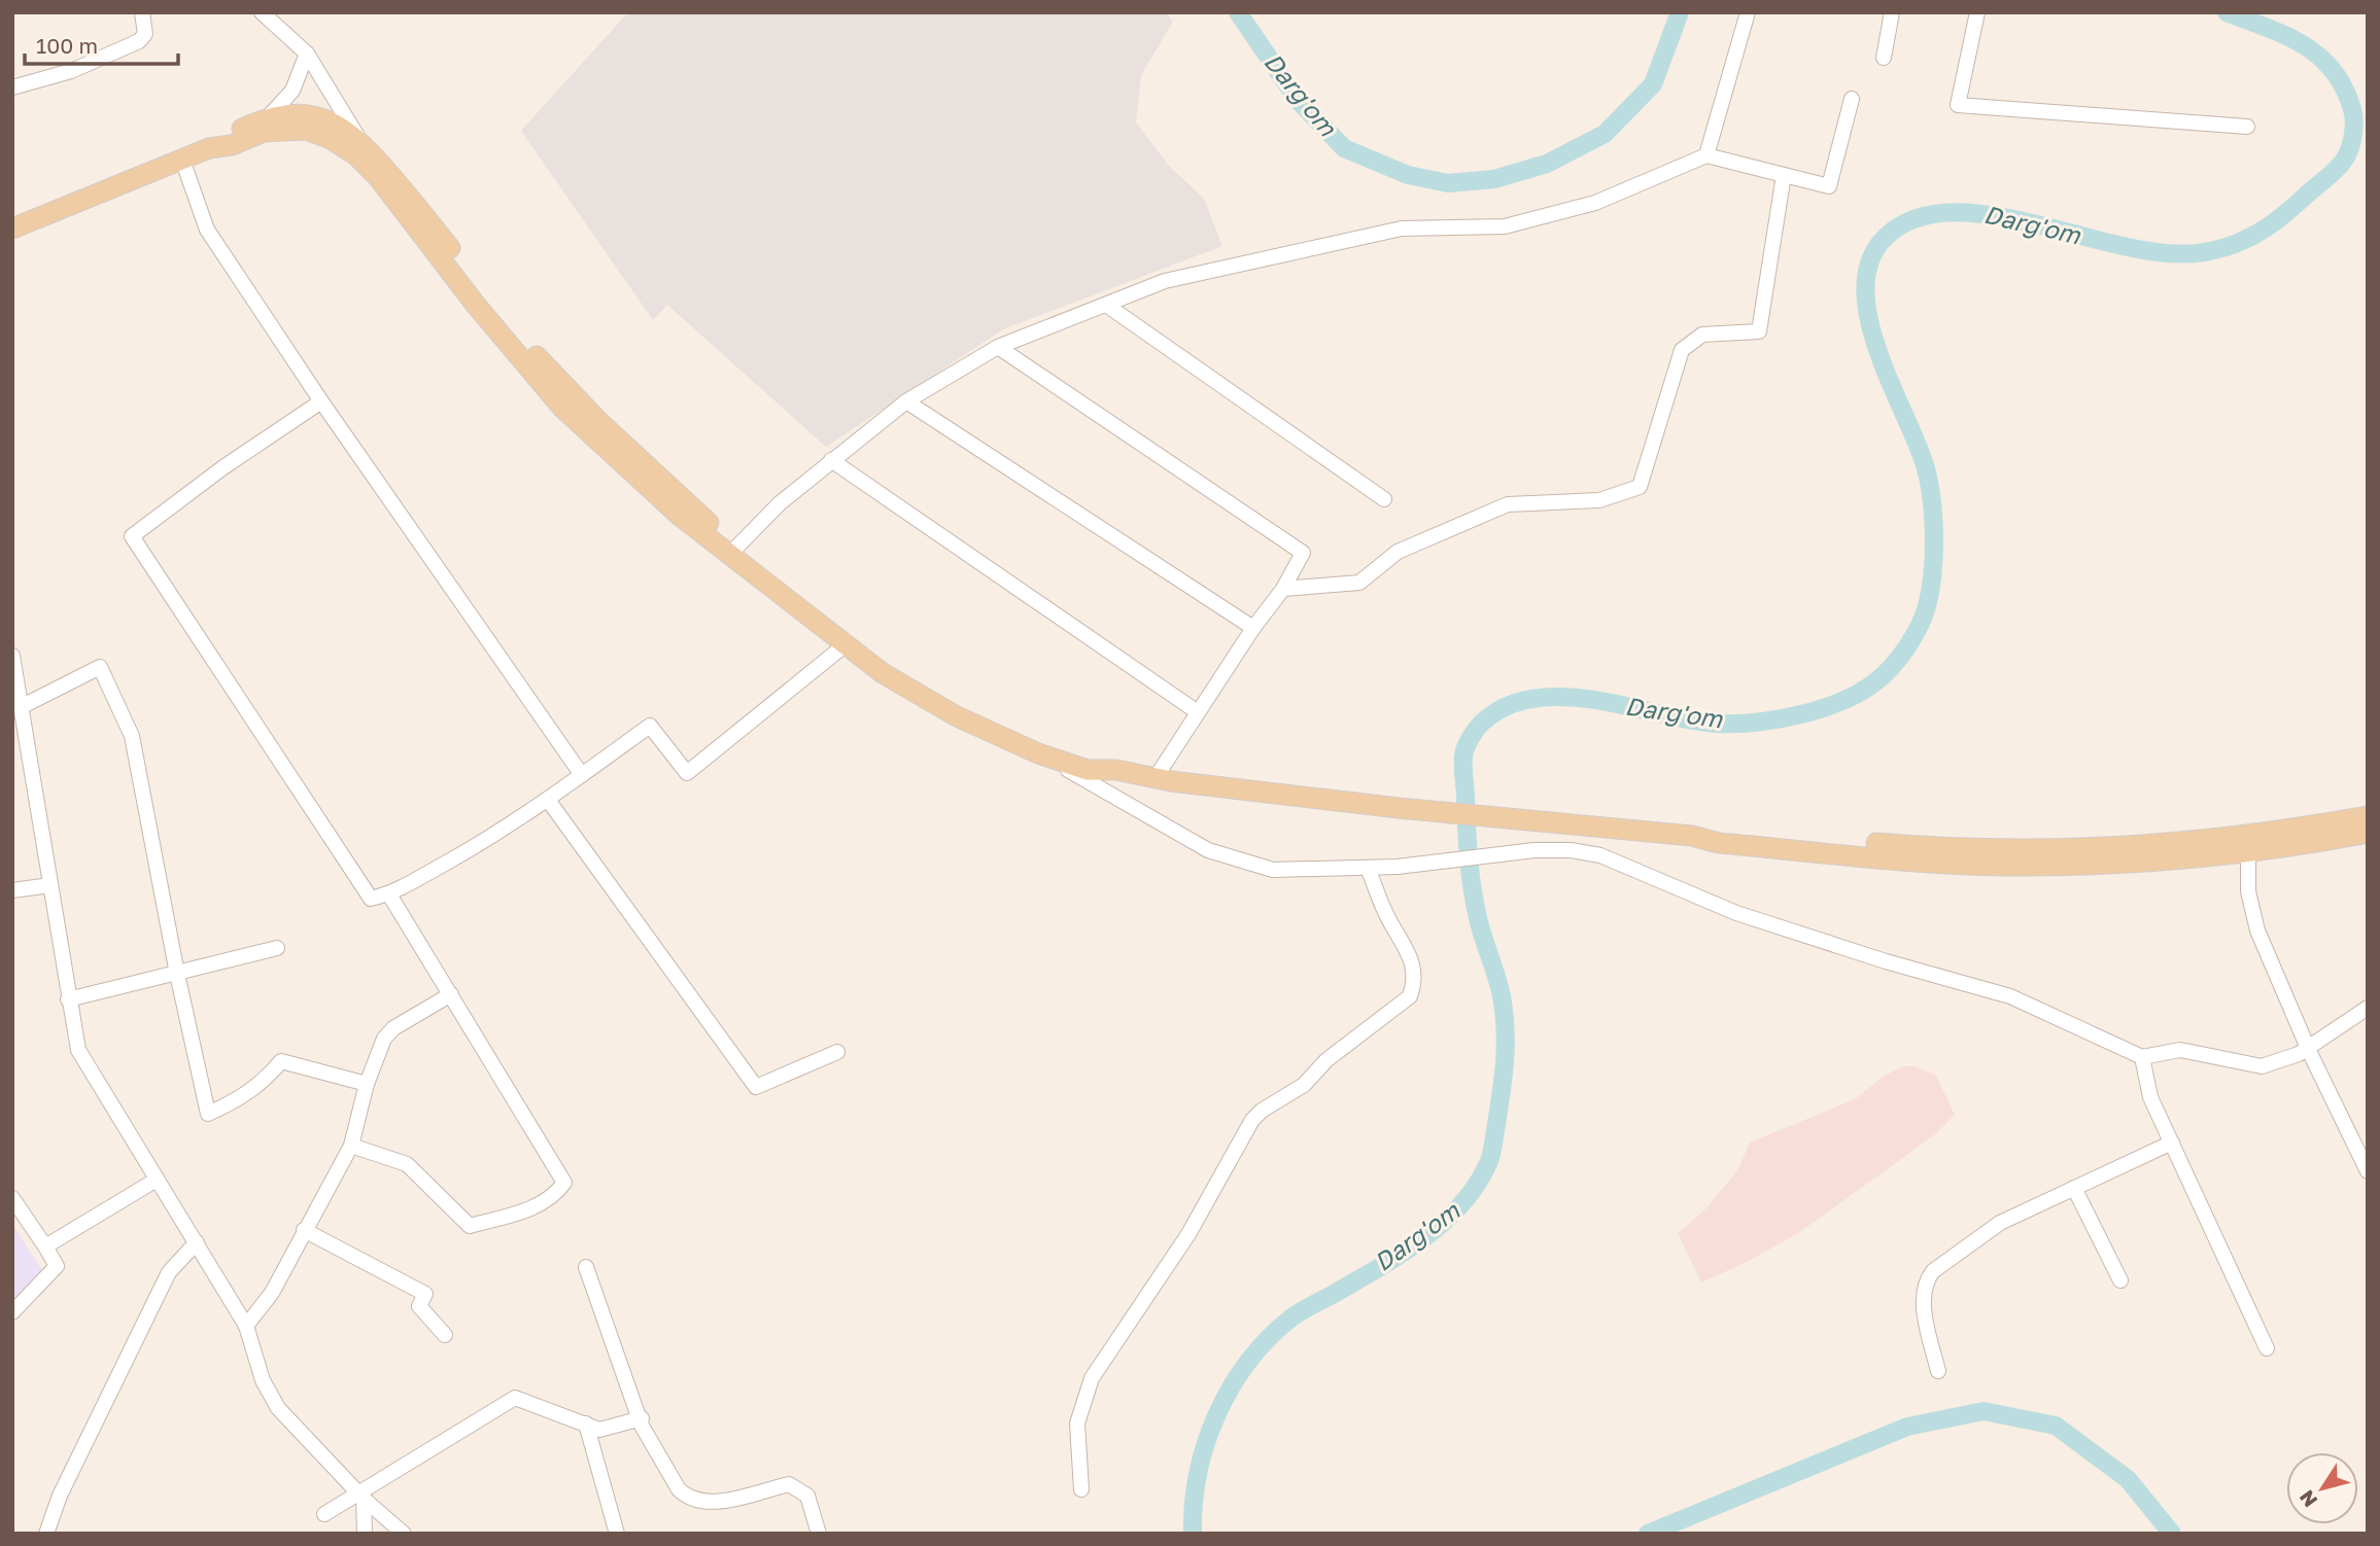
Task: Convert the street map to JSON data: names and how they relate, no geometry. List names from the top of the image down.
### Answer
{
  "water": ["Darg'om"],
  "scale_bar": "100 m",
  "north": "bottom left"
}
